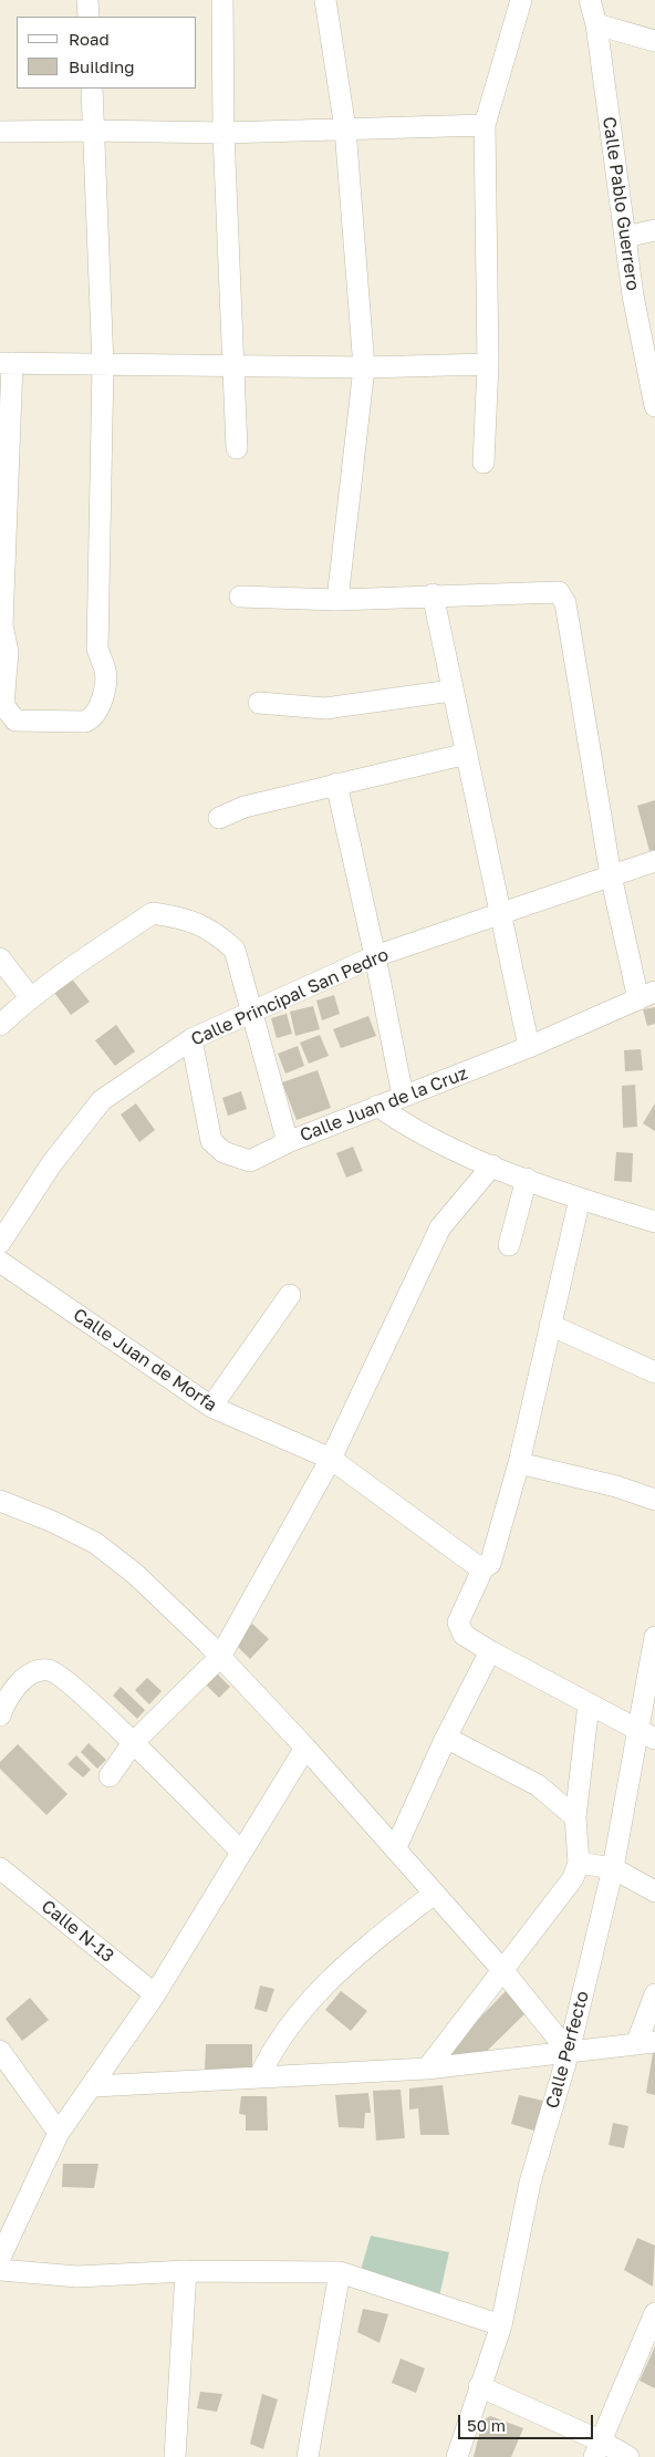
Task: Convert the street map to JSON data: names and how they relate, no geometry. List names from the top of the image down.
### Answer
{
  "streets": {
    "street": [
      "Calle Pablo Guerrero",
      "Calle Principal San Pedro",
      "Calle Juan de la Cruz",
      "Calle Juan de Morfa",
      "Calle N-13",
      "Calle Perfecto"
    ]
  },
  "crossings": [
    ["Calle Principal San Pedro", "Calle Juan de la Cruz"]
  ],
  "legend": ["Road", "Building"],
  "scale_bar": "50 m"
}
